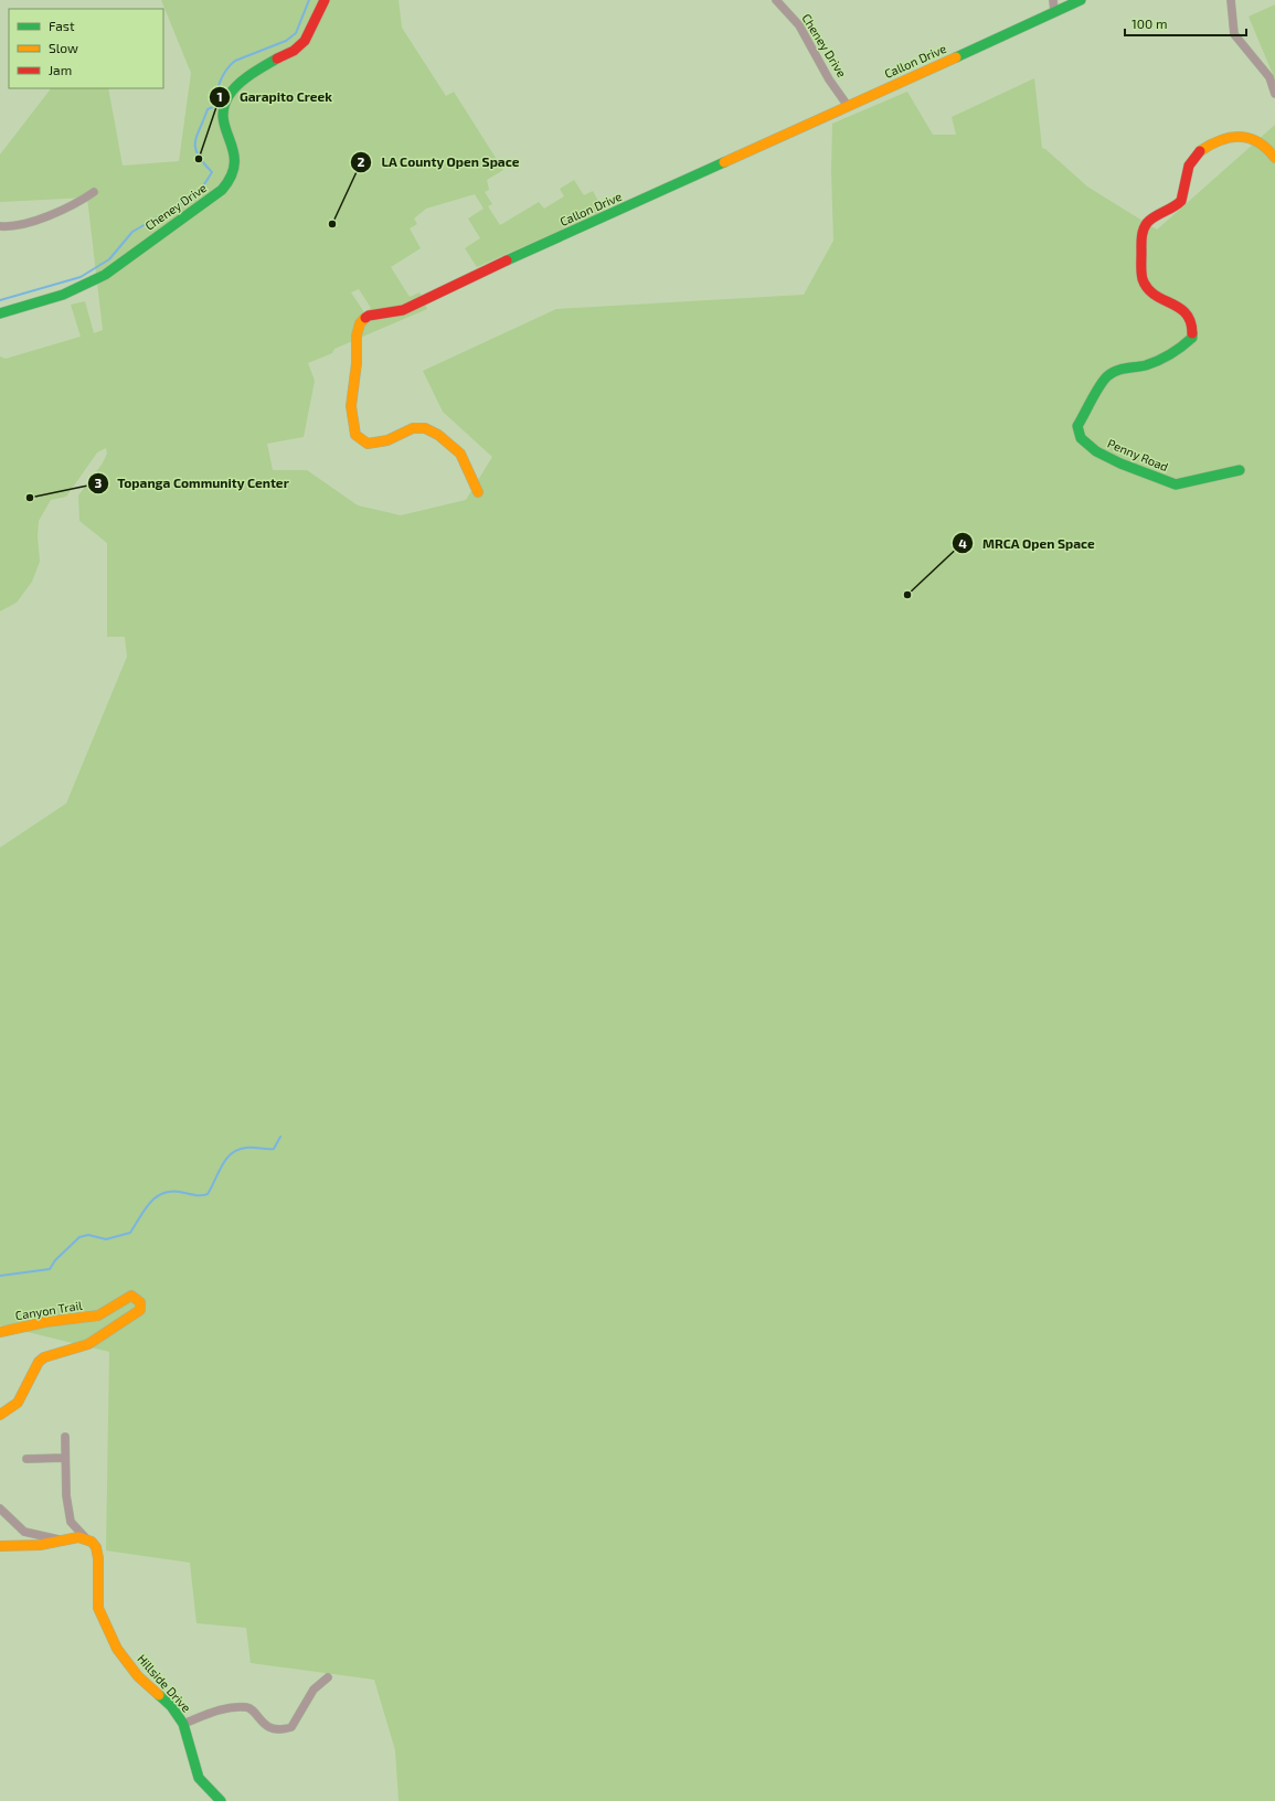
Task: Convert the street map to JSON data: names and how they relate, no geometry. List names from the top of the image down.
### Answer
{
  "streets": {
    "street": [
      "Cheney Drive",
      "Callon Drive",
      "Penny Road",
      "Canyon Trail",
      "Hillside Drive"
    ]
  },
  "crossings": [
    ["Cheney Drive", "Callon Drive"]
  ],
  "places": [
    "Garapito Creek",
    "LA County Open Space",
    "Topanga Community Center",
    "MRCA Open Space"
  ],
  "legend": ["Fast", "Slow", "Jam"],
  "scale_bar": "100 m"
}
